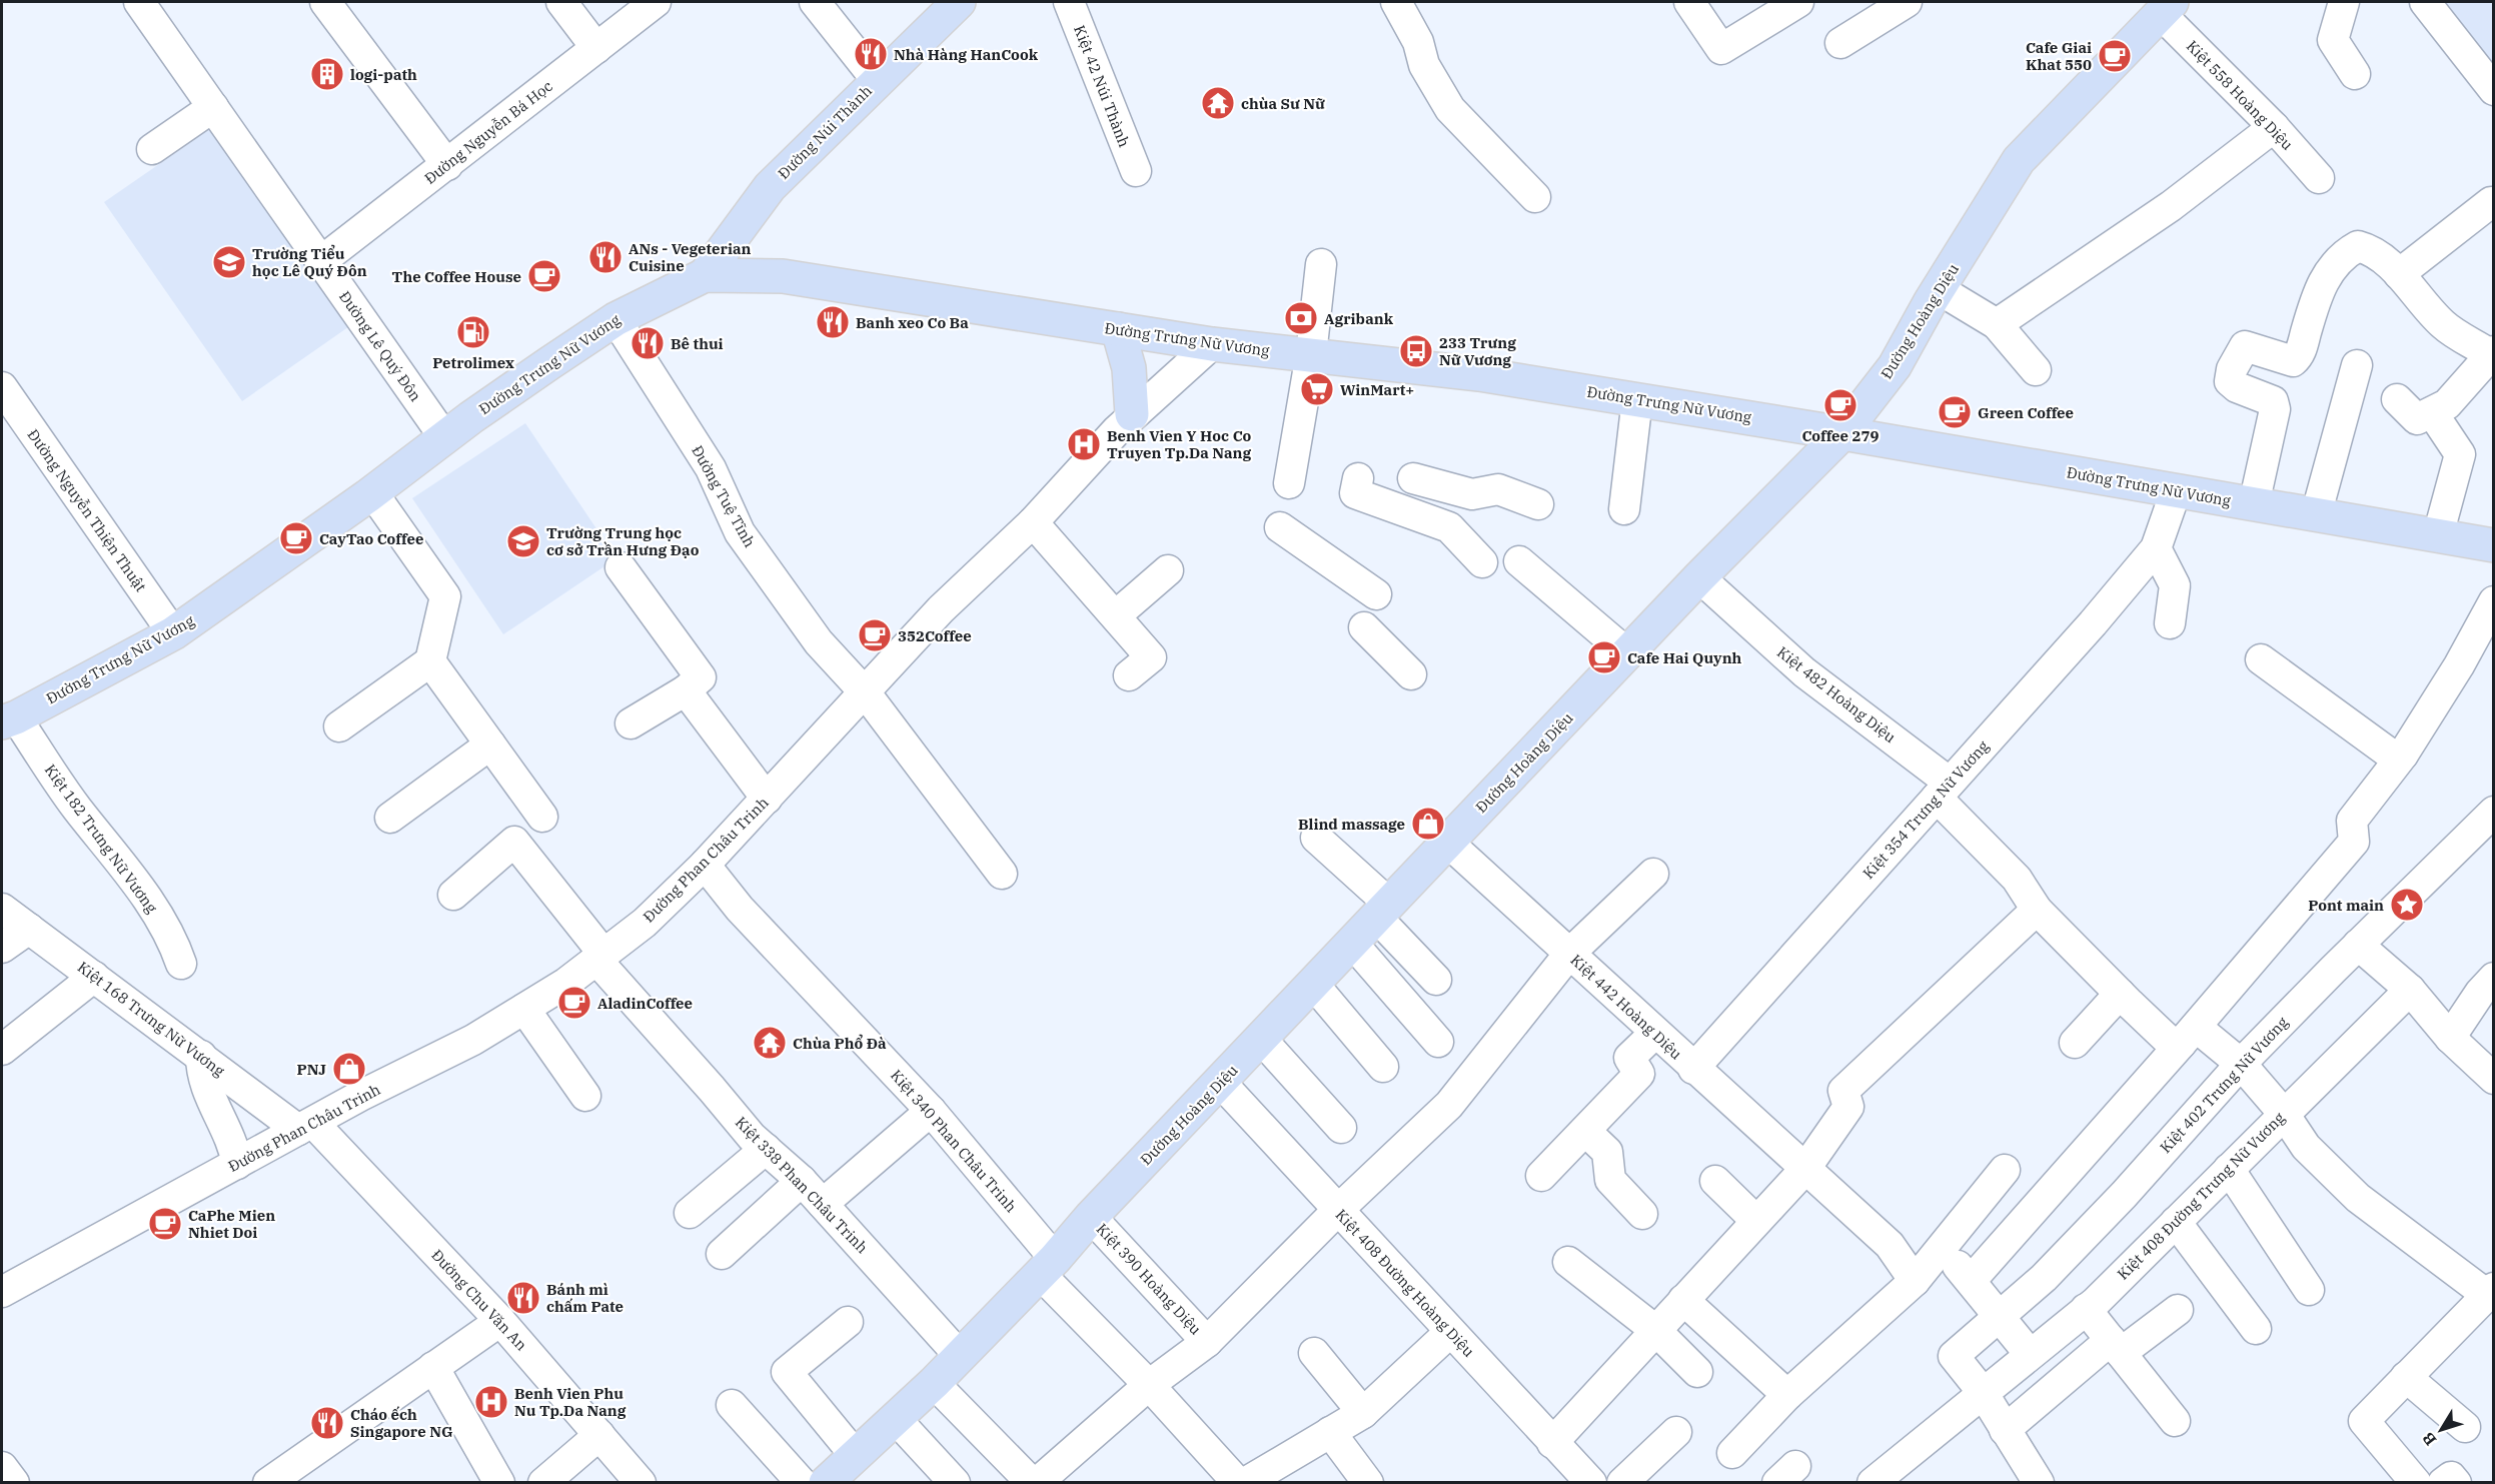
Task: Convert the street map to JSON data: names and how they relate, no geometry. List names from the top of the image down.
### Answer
{
  "streets": {
    "main road": ["Đường Núi Thành", "Đường Hoàng Diệu", "Đường Trưng Nữ Vương"],
    "street": [
      "Kiệt 42 Núi Thành",
      "Kiệt 558 Hoàng Diệu",
      "Đường Nguyễn Bá Học",
      "Đường Lê Quý Đôn",
      "Đường Tuệ Tĩnh",
      "Đường Nguyễn Thiện Thuật",
      "Kiệt 482 Hoàng Diệu",
      "Kiệt 354 Trưng Nữ Vương",
      "Kiệt 182 Trưng Nữ Vương",
      "Đường Phan Châu Trinh",
      "Kiệt 442 Hoàng Diệu",
      "Kiệt 168 Trưng Nữ Vương",
      "Kiệt 402 Trưng Nữ Vương",
      "Kiệt 340 Phan Châu Trinh",
      "Kiệt 338 Phan Châu Trinh",
      "Kiệt 408 Đường Trưng Nữ Vương",
      "Kiệt 390 Hoàng Diệu",
      "Kiệt 408 Đường Hoàng Diệu",
      "Đường Chu Văn An"
    ]
  },
  "crossings": [
    ["Kiệt 558 Hoàng Diệu", "Đường Hoàng Diệu"],
    ["Đường Nguyễn Bá Học", "Đường Lê Quý Đôn"],
    ["Đường Núi Thành", "Đường Trưng Nữ Vương"],
    ["Đường Hoàng Diệu", "Đường Trưng Nữ Vương"],
    ["Đường Hoàng Diệu", "Kiệt 482 Hoàng Diệu"],
    ["Đường Hoàng Diệu", "Kiệt 442 Hoàng Diệu"],
    ["Đường Hoàng Diệu", "Kiệt 340 Phan Châu Trinh"],
    ["Đường Hoàng Diệu", "Kiệt 338 Phan Châu Trinh"],
    ["Đường Hoàng Diệu", "Kiệt 390 Hoàng Diệu"],
    ["Đường Hoàng Diệu", "Kiệt 408 Đường Hoàng Diệu"],
    ["Đường Trưng Nữ Vương", "Đường Lê Quý Đôn"],
    ["Đường Trưng Nữ Vương", "Đường Tuệ Tĩnh"],
    ["Đường Trưng Nữ Vương", "Đường Nguyễn Thiện Thuật"],
    ["Đường Trưng Nữ Vương", "Kiệt 354 Trưng Nữ Vương"],
    ["Đường Trưng Nữ Vương", "Kiệt 182 Trưng Nữ Vương"],
    ["Đường Trưng Nữ Vương", "Đường Phan Châu Trinh"],
    ["Đường Tuệ Tĩnh", "Đường Phan Châu Trinh"],
    ["Kiệt 482 Hoàng Diệu", "Kiệt 354 Trưng Nữ Vương"],
    ["Kiệt 482 Hoàng Diệu", "Kiệt 402 Trưng Nữ Vương"],
    ["Kiệt 482 Hoàng Diệu", "Kiệt 408 Đường Trưng Nữ Vương"],
    ["Kiệt 354 Trưng Nữ Vương", "Kiệt 442 Hoàng Diệu"],
    ["Đường Phan Châu Trinh", "Kiệt 168 Trưng Nữ Vương"],
    ["Đường Phan Châu Trinh", "Kiệt 340 Phan Châu Trinh"],
    ["Đường Phan Châu Trinh", "Kiệt 338 Phan Châu Trinh"],
    ["Đường Phan Châu Trinh", "Đường Chu Văn An"],
    ["Kiệt 168 Trưng Nữ Vương", "Đường Chu Văn An"],
    ["Kiệt 402 Trưng Nữ Vương", "Kiệt 408 Đường Trưng Nữ Vương"]
  ],
  "places": {
    "restaurant": [
      "Nhà Hàng HanCook",
      "ANs - Vegeterian Cuisine",
      "Banh xeo Co Ba",
      "Bê thui",
      "Bánh mì chấm Pate",
      "Cháo ếch Singapore NG"
    ],
    "cafe": [
      "Cafe Giai Khat 550",
      "The Coffee House",
      "Coffee 279",
      "Green Coffee",
      "CayTao Coffee",
      "352Coffee",
      "Cafe Hai Quynh",
      "AladinCoffee",
      "CaPhe Mien Nhiet Doi"
    ],
    "building": ["logi-path"],
    "temple": ["chùa Sư Nữ", "Chùa Phổ Đà"],
    "school or university": ["Trường Tiểu học Lê Quý Đôn", "Trường Trung học cơ sở Trần Hưng Đạo"],
    "bank": ["Agribank"],
    "fuel station": ["Petrolimex"],
    "bus stop": ["233 Trưng Nữ Vương"],
    "supermarket": ["WinMart+"],
    "hospital": ["Benh Vien Y Hoc Co Truyen Tp.Da Nang", "Benh Vien Phu Nu Tp.Da Nang"],
    "shop": ["Blind massage", "PNJ"],
    "place": ["Pont main"]
  },
  "north": "bottom left"
}
